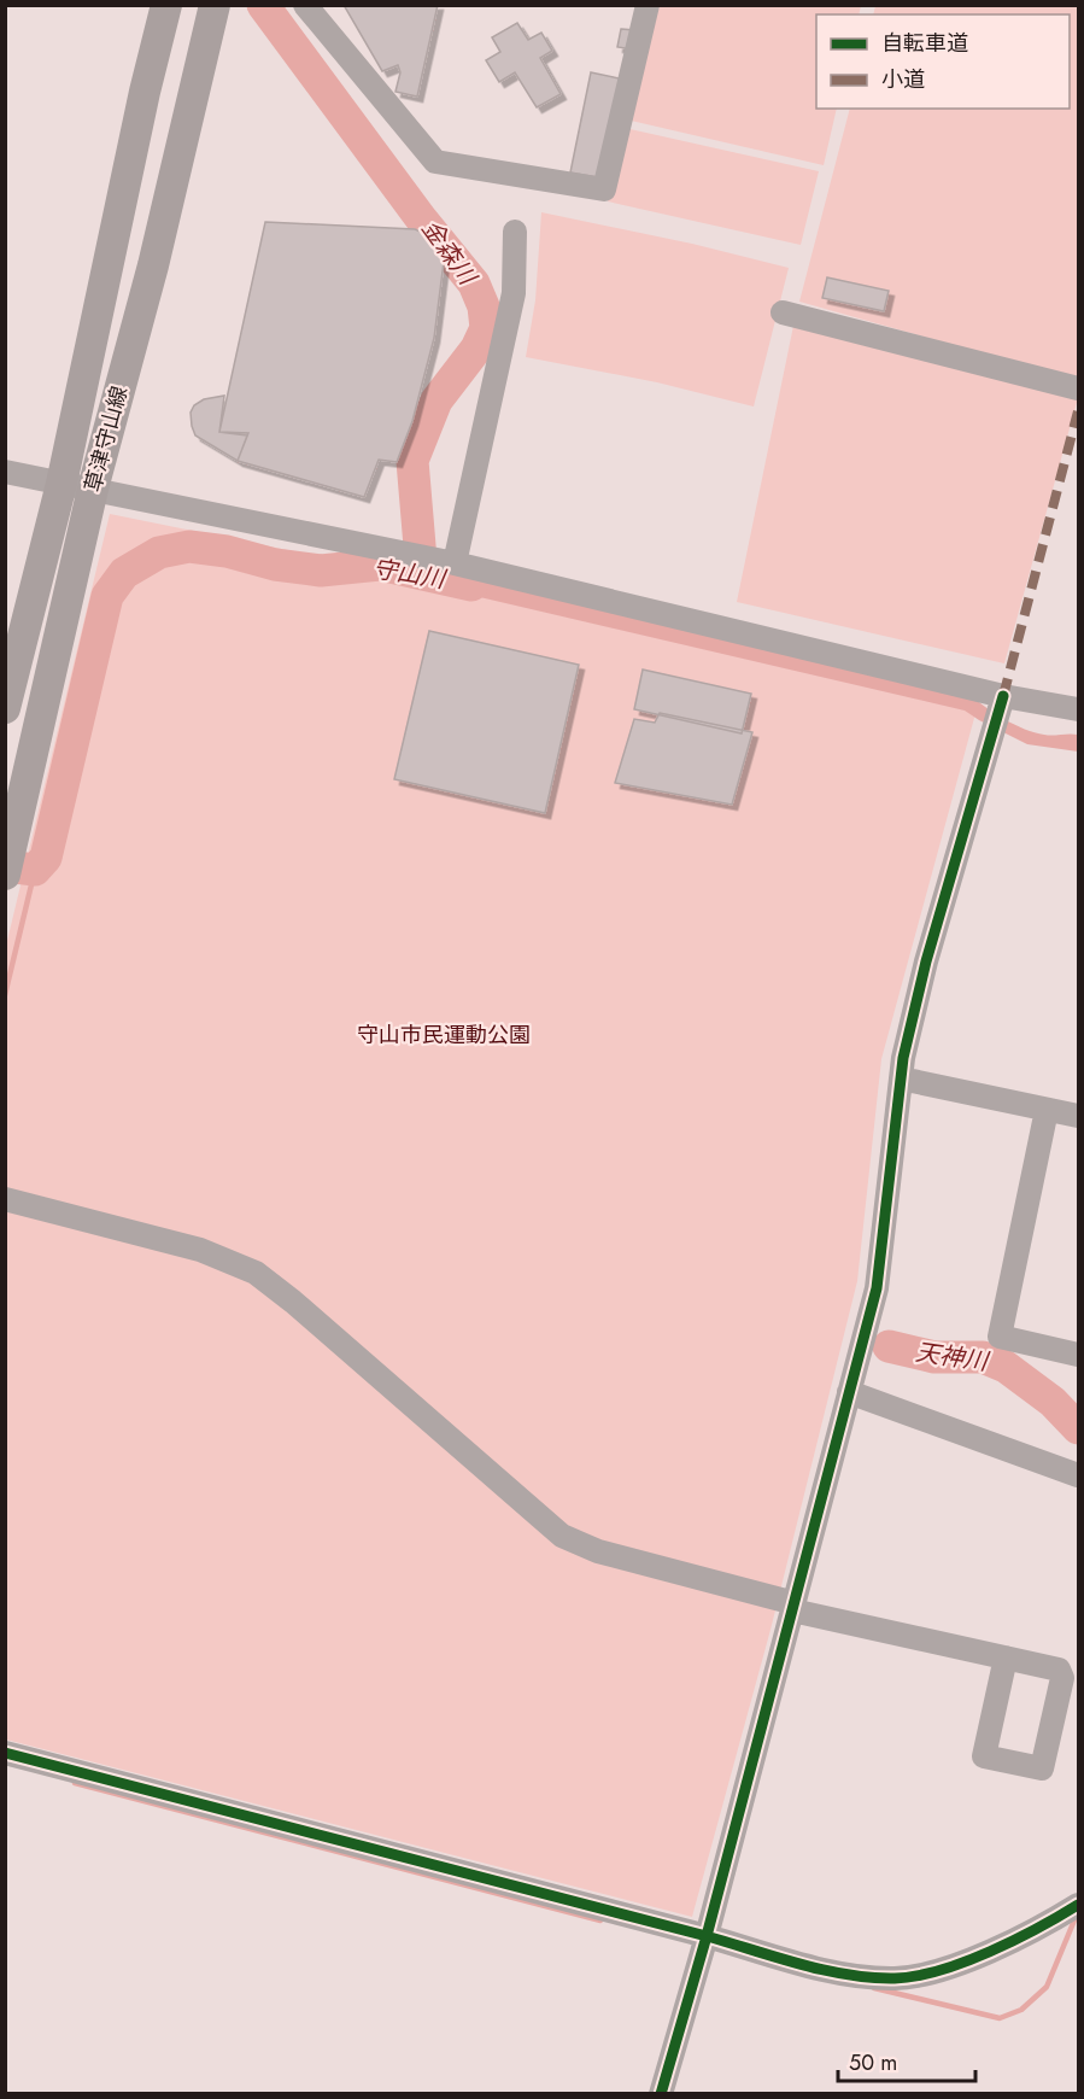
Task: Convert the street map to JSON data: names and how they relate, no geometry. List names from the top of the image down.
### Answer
{
  "streets": {
    "main road": ["草津守山線"]
  },
  "water": ["金森川", "守山川", "天神川"],
  "parks": ["守山市民運動公園"],
  "legend": ["自転車道", "小道"],
  "scale_bar": "50 m"
}
